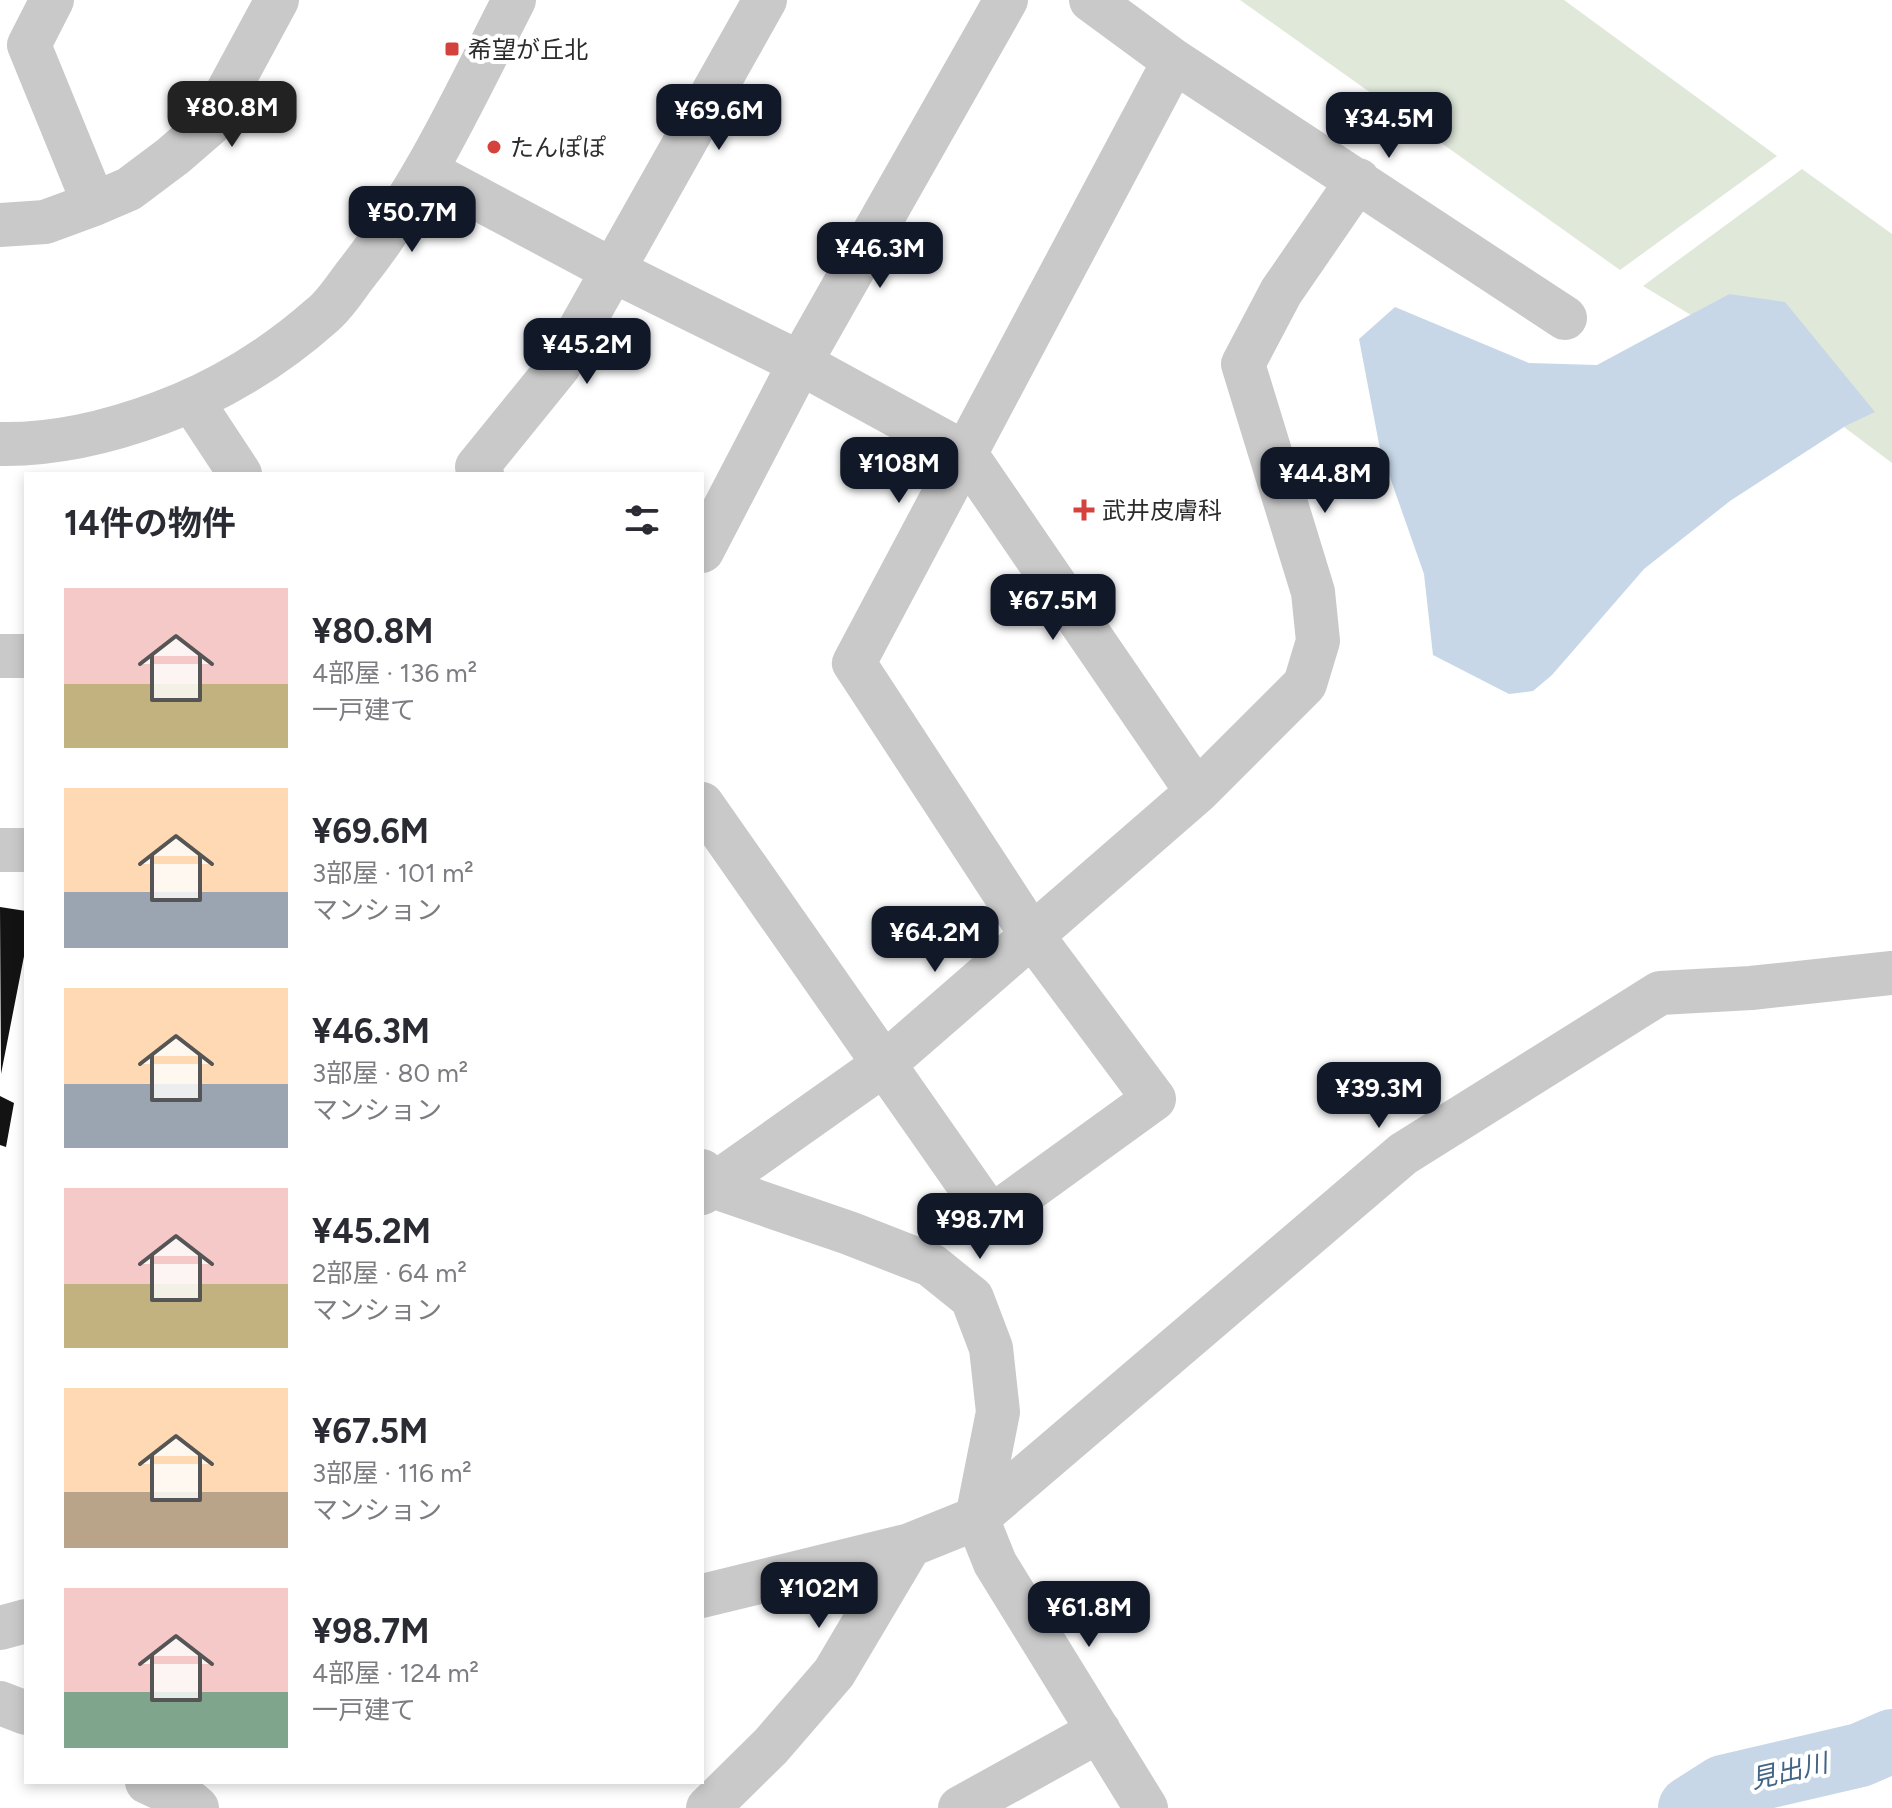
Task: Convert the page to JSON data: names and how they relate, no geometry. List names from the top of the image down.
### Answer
{
  "water": ["見出川"],
  "places": {
    "transit": ["希望が丘北"],
    "other": ["たんぽぽ"],
    "health": ["武井皮膚科"]
  },
  "page": {
    "price": [
      "¥80.8M",
      "¥69.6M",
      "¥34.5M",
      "¥50.7M",
      "¥46.3M",
      "¥45.2M",
      "¥108M",
      "¥44.8M",
      "¥67.5M",
      "¥64.2M",
      "¥39.3M",
      "¥98.7M",
      "¥102M",
      "¥61.8M"
    ],
    "heading": "14件の物件",
    "list": [
      {
        "name": "¥80.8M",
        "note": "4部屋 · 136 m² · 一戸建て"
      },
      {
        "name": "¥69.6M",
        "note": "3部屋 · 101 m² · マンション"
      },
      {
        "name": "¥46.3M",
        "note": "3部屋 · 80 m² · マンション"
      },
      {
        "name": "¥45.2M",
        "note": "2部屋 · 64 m² · マンション"
      },
      {
        "name": "¥67.5M",
        "note": "3部屋 · 116 m² · マンション"
      },
      {
        "name": "¥98.7M",
        "note": "4部屋 · 124 m² · 一戸建て"
      }
    ]
  }
}
